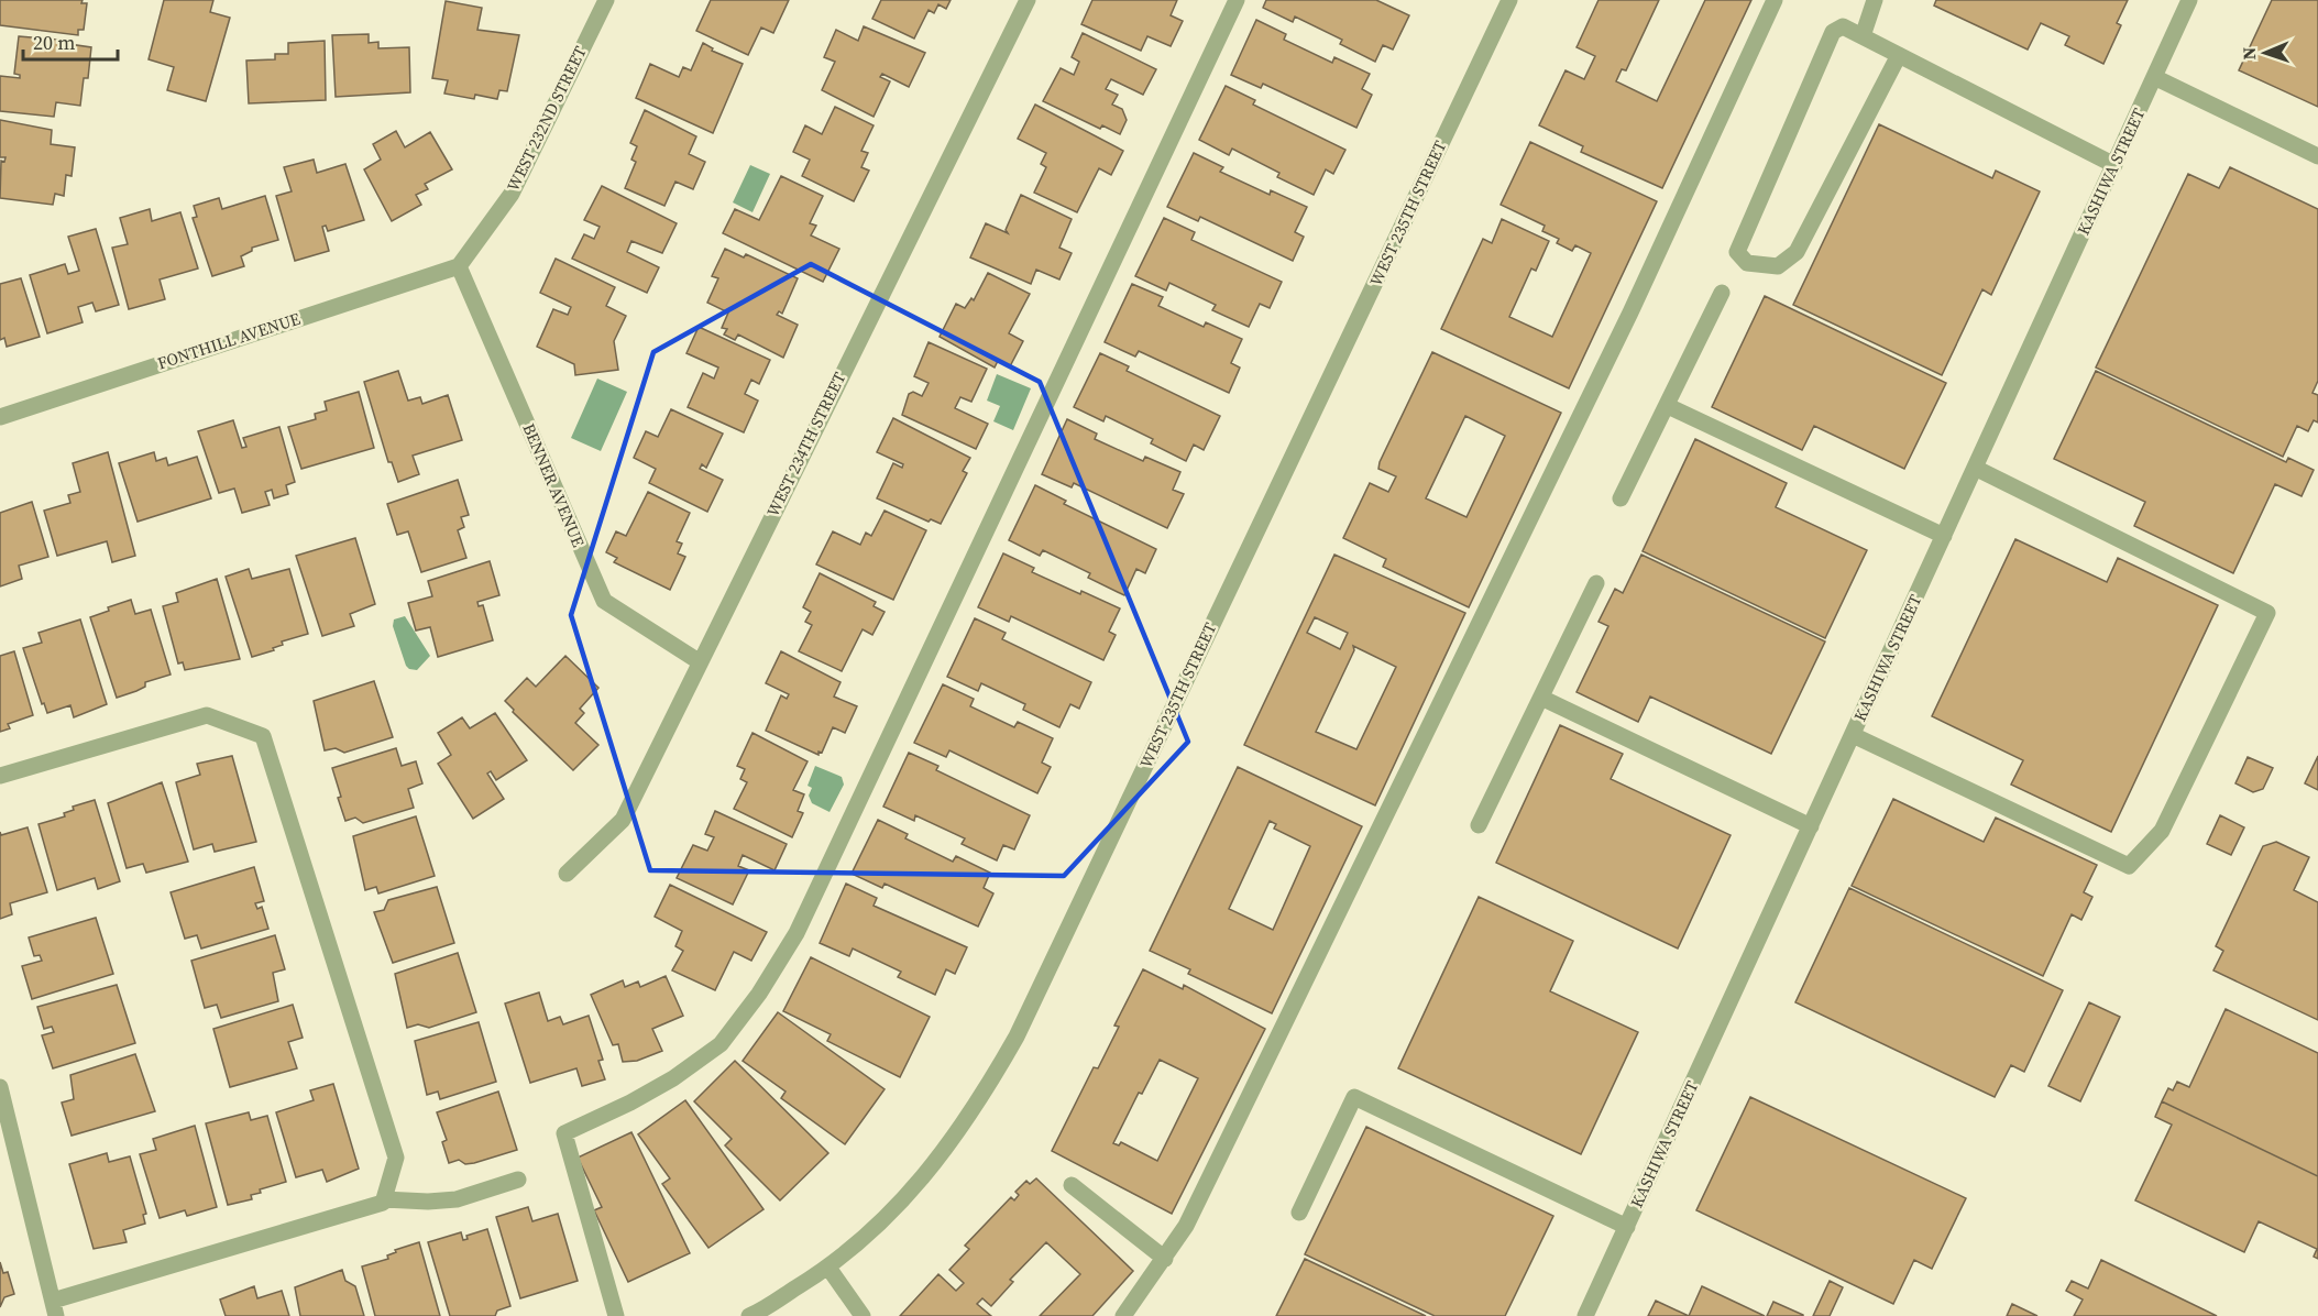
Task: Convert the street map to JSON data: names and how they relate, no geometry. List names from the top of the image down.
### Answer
{
  "streets": {
    "street": [
      "WEST 232ND STREET",
      "KASHIWA STREET",
      "WEST 235TH STREET",
      "FONTHILL AVENUE",
      "WEST 234TH STREET",
      "BENNER AVENUE"
    ]
  },
  "crossings": [
    ["WEST 232ND STREET", "FONTHILL AVENUE"],
    ["WEST 232ND STREET", "BENNER AVENUE"],
    ["FONTHILL AVENUE", "BENNER AVENUE"],
    ["WEST 234TH STREET", "BENNER AVENUE"]
  ],
  "scale_bar": "20 m",
  "north": "left"
}
